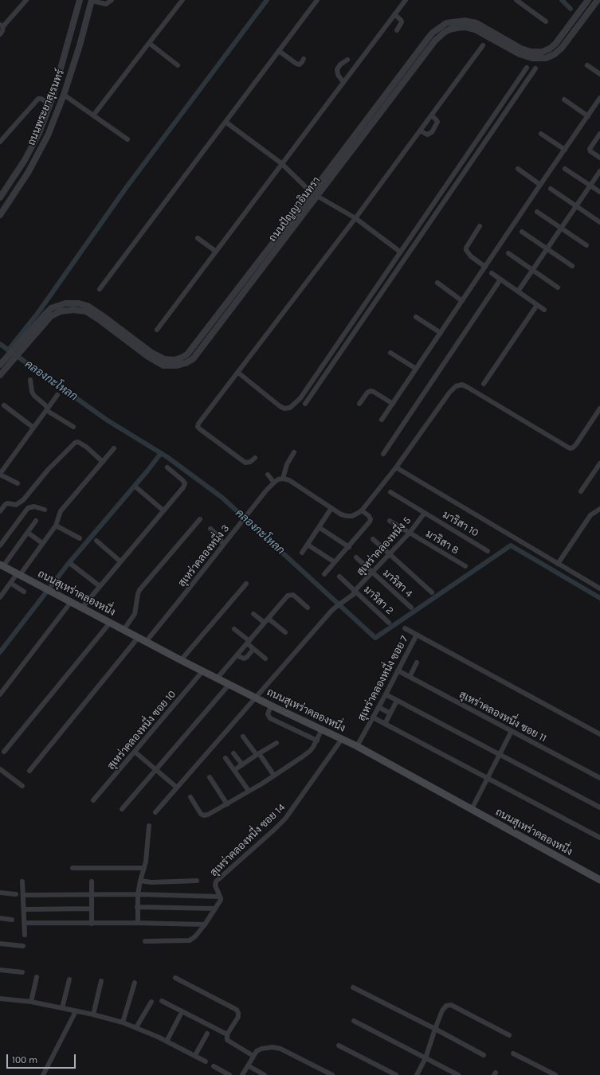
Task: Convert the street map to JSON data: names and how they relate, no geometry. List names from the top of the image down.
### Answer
{
  "streets": {
    "main road": ["ถนนสุเหร่าคลองหนึ่ง"],
    "street": [
      "ถนนพระยาสุเรนทร์",
      "ถนนปัญญาอินทรา",
      "มาริสา 10",
      "มาริสา 8",
      "สุเหร่าคลองหนึ่ง 5",
      "สุเหร่าคลองหนึ่ง 3",
      "มาริสา 4",
      "มาริสา 2",
      "สุเหร่าคลองหนึ่ง ซอย 7",
      "สุเหร่าคลองหนึ่ง ซอย 11",
      "สุเหร่าคลองหนึ่ง ซอย 10",
      "สุเหร่าคลองหนึ่ง ซอย 14"
    ]
  },
  "crossings": [
    ["มาริสา 10", "สุเหร่าคลองหนึ่ง 5"],
    ["มาริสา 8", "สุเหร่าคลองหนึ่ง 5"],
    ["สุเหร่าคลองหนึ่ง 5", "มาริสา 4"],
    ["สุเหร่าคลองหนึ่ง 5", "ถนนสุเหร่าคลองหนึ่ง"],
    ["สุเหร่าคลองหนึ่ง 5", "มาริสา 2"],
    ["สุเหร่าคลองหนึ่ง 3", "ถนนสุเหร่าคลองหนึ่ง"],
    ["ถนนสุเหร่าคลองหนึ่ง", "สุเหร่าคลองหนึ่ง ซอย 7"],
    ["ถนนสุเหร่าคลองหนึ่ง", "สุเหร่าคลองหนึ่ง ซอย 10"],
    ["ถนนสุเหร่าคลองหนึ่ง", "สุเหร่าคลองหนึ่ง ซอย 14"],
    ["สุเหร่าคลองหนึ่ง ซอย 7", "สุเหร่าคลองหนึ่ง ซอย 11"]
  ],
  "water": ["คลองกะโหลก"],
  "scale_bar": "100 m"
}
